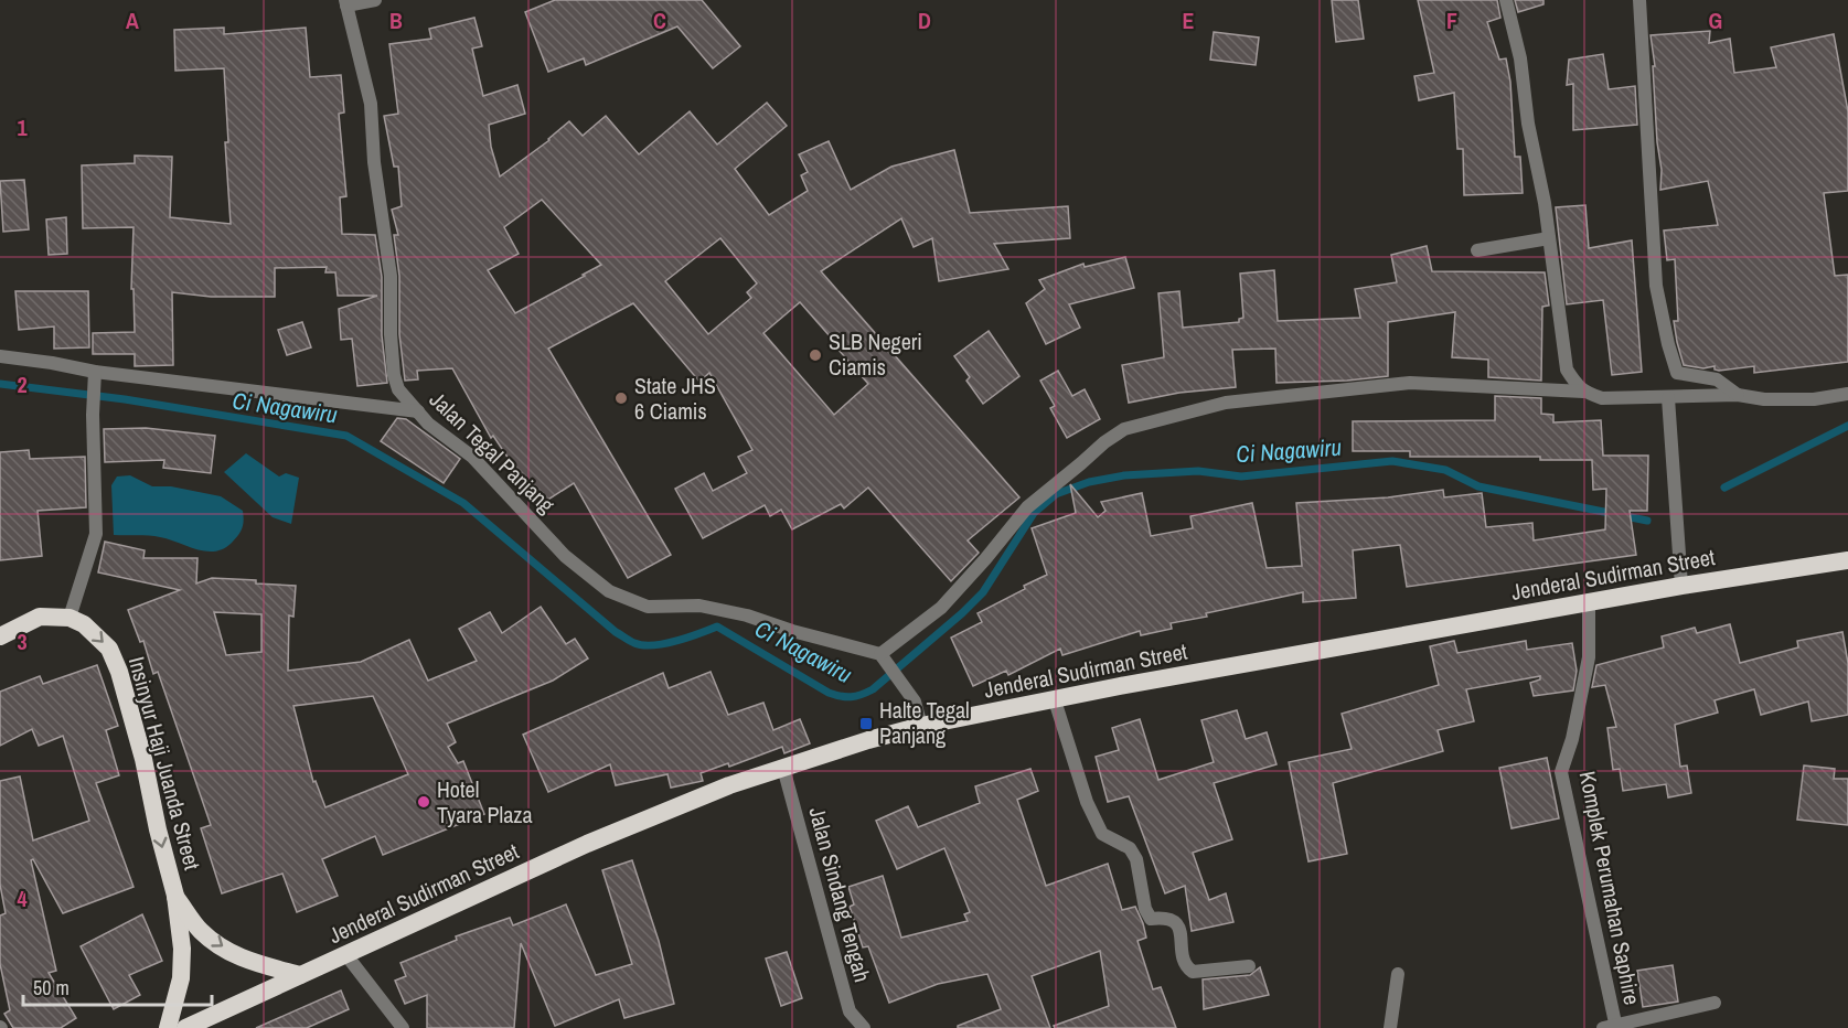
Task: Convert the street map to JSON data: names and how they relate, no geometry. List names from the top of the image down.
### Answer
{
  "streets": {
    "highway": ["Jenderal Sudirman Street", "Insinyur Haji Juanda Street"],
    "street": ["Jalan Tegal Panjang", "Komplek Perumahan Saphire", "Jalan Sindang Tengah"]
  },
  "crossings": [
    ["Jenderal Sudirman Street", "Komplek Perumahan Saphire"],
    ["Jenderal Sudirman Street", "Jalan Sindang Tengah"]
  ],
  "one_way": ["Insinyur Haji Juanda Street"],
  "water": ["Ci Nagawiru"],
  "places": {
    "other": ["SLB Negeri Ciamis", "State JHS 6 Ciamis", "Hotel Tyara Plaza"],
    "transit": ["Halte Tegal Panjang"]
  },
  "scale_bar": "50 m",
  "grid": {
    "columns": [
      "A",
      "B",
      "C",
      "D",
      "E",
      "F",
      "G"
    ],
    "rows": [
      "1",
      "2",
      "3",
      "4"
    ]
  }
}
